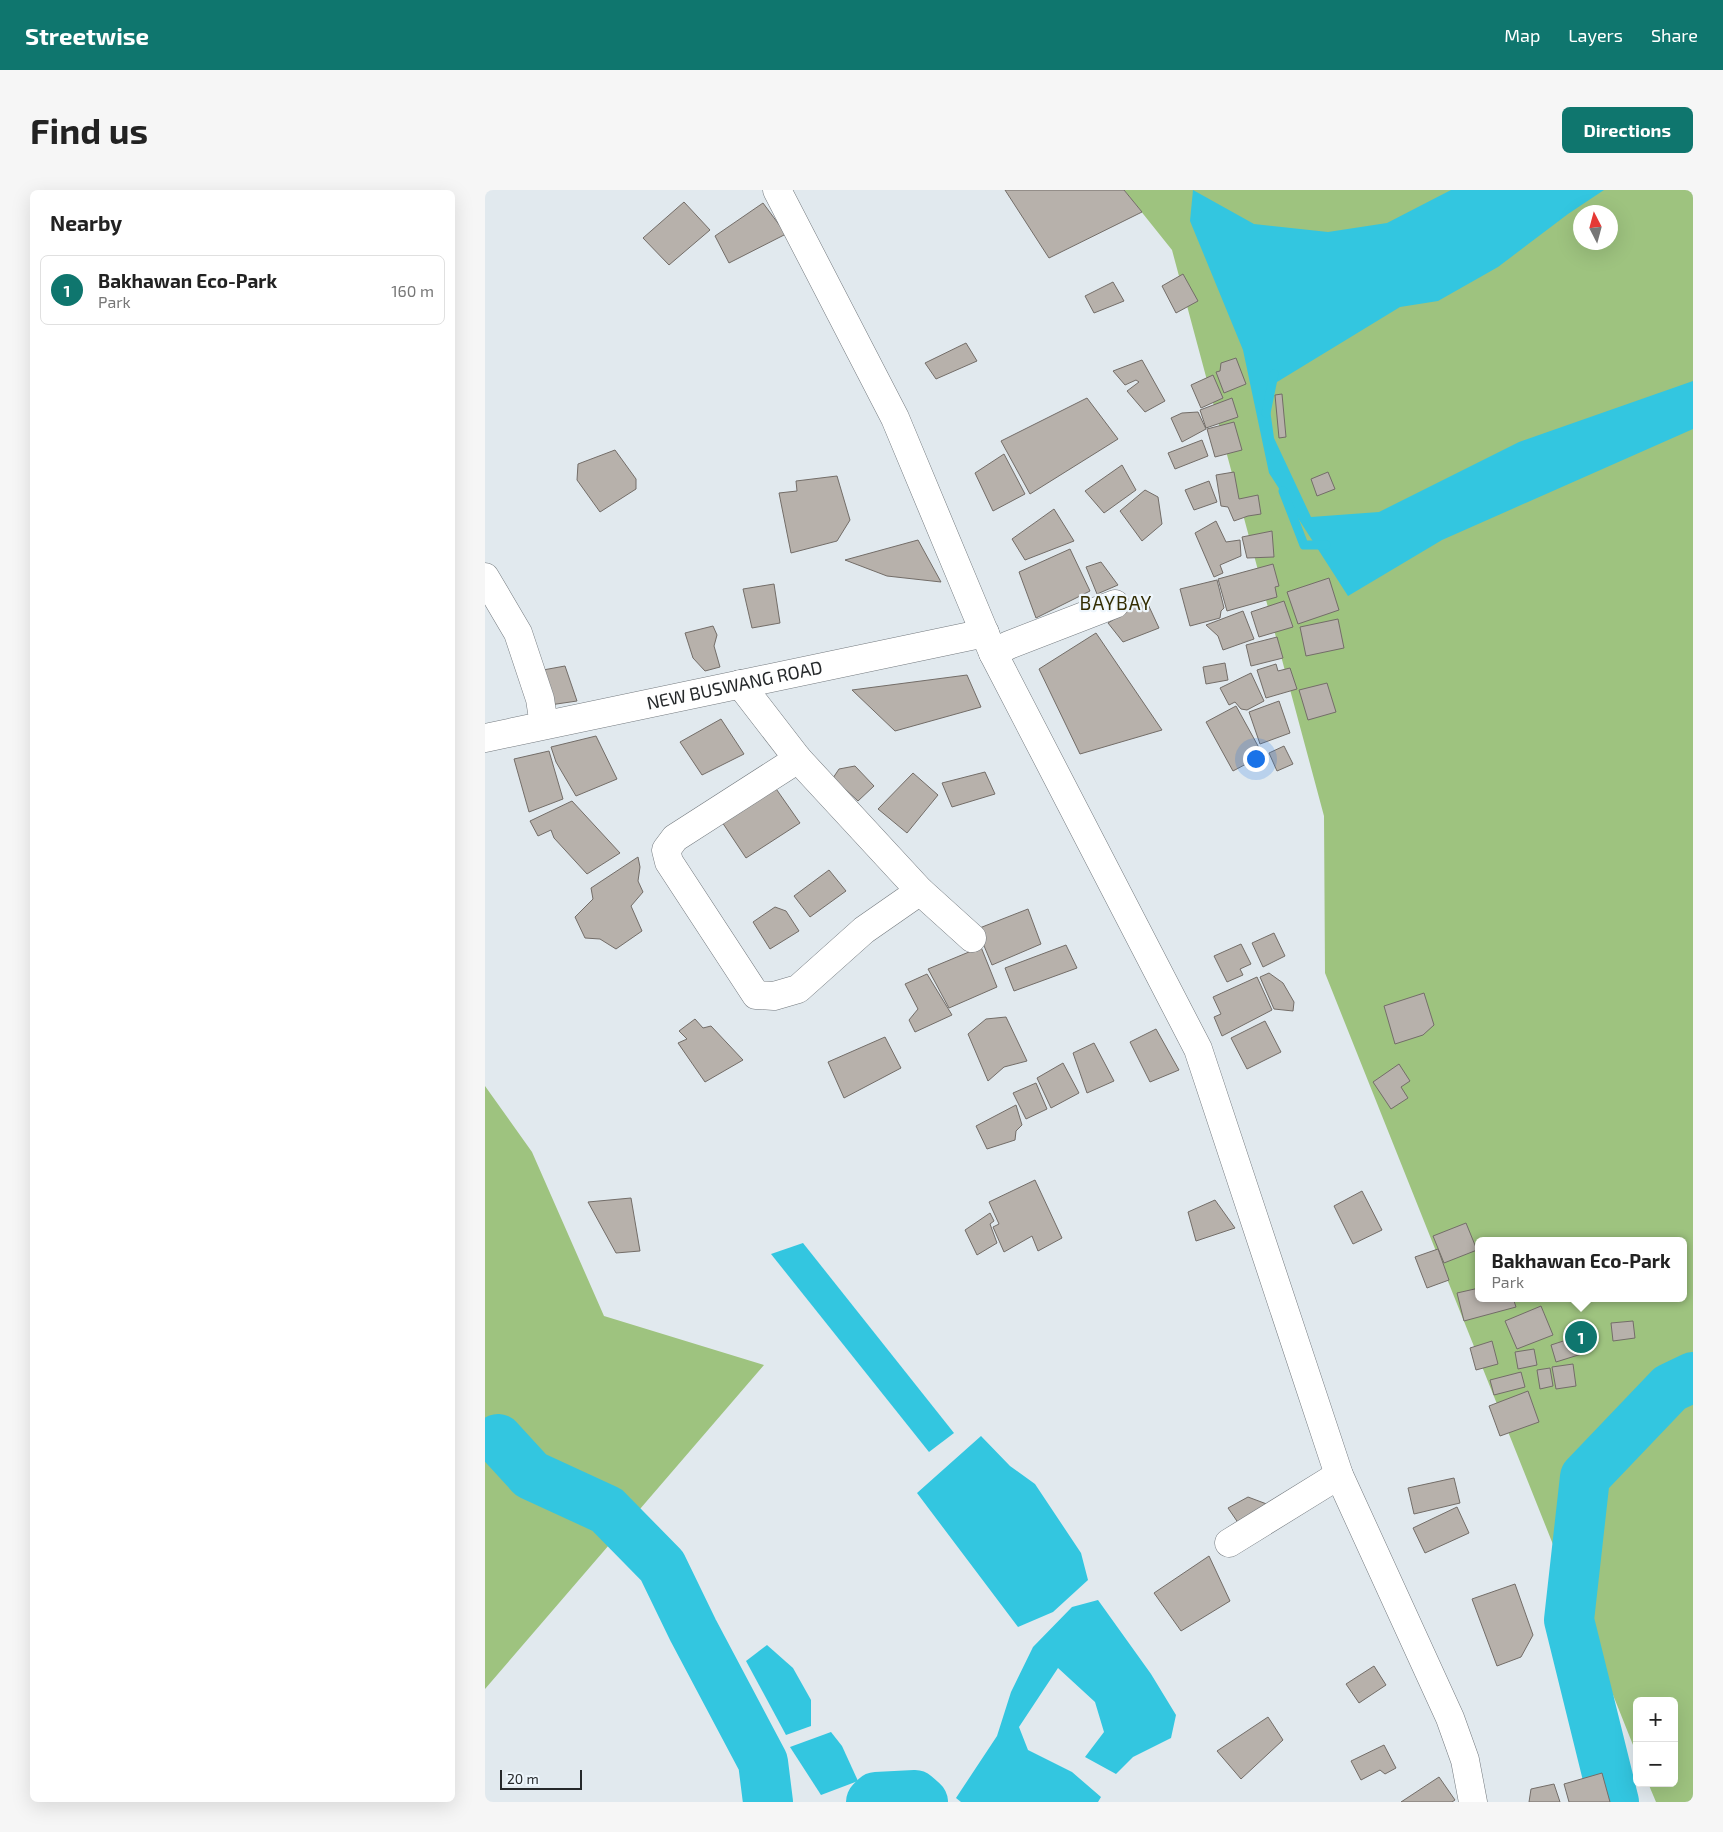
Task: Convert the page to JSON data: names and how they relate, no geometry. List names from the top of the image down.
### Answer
{
  "streets": {
    "street": ["NEW BUSWANG ROAD"]
  },
  "districts": ["BAYBAY"],
  "scale_bar": "20 m",
  "north": "top",
  "page": {
    "header": "Streetwise",
    "nav": ["Map", "Layers", "Share"],
    "buttons": "Directions",
    "title": "Find us",
    "heading": "Nearby",
    "list": [
      {
        "mark": "1",
        "name": "Bakhawan Eco-Park",
        "note": "Park",
        "value": "160 m"
      }
    ],
    "popup": ["Bakhawan Eco-Park", "Park"],
    "pins": "1",
    "map_buttons": ["+", "−"],
    "scale": "20 m"
  }
}
